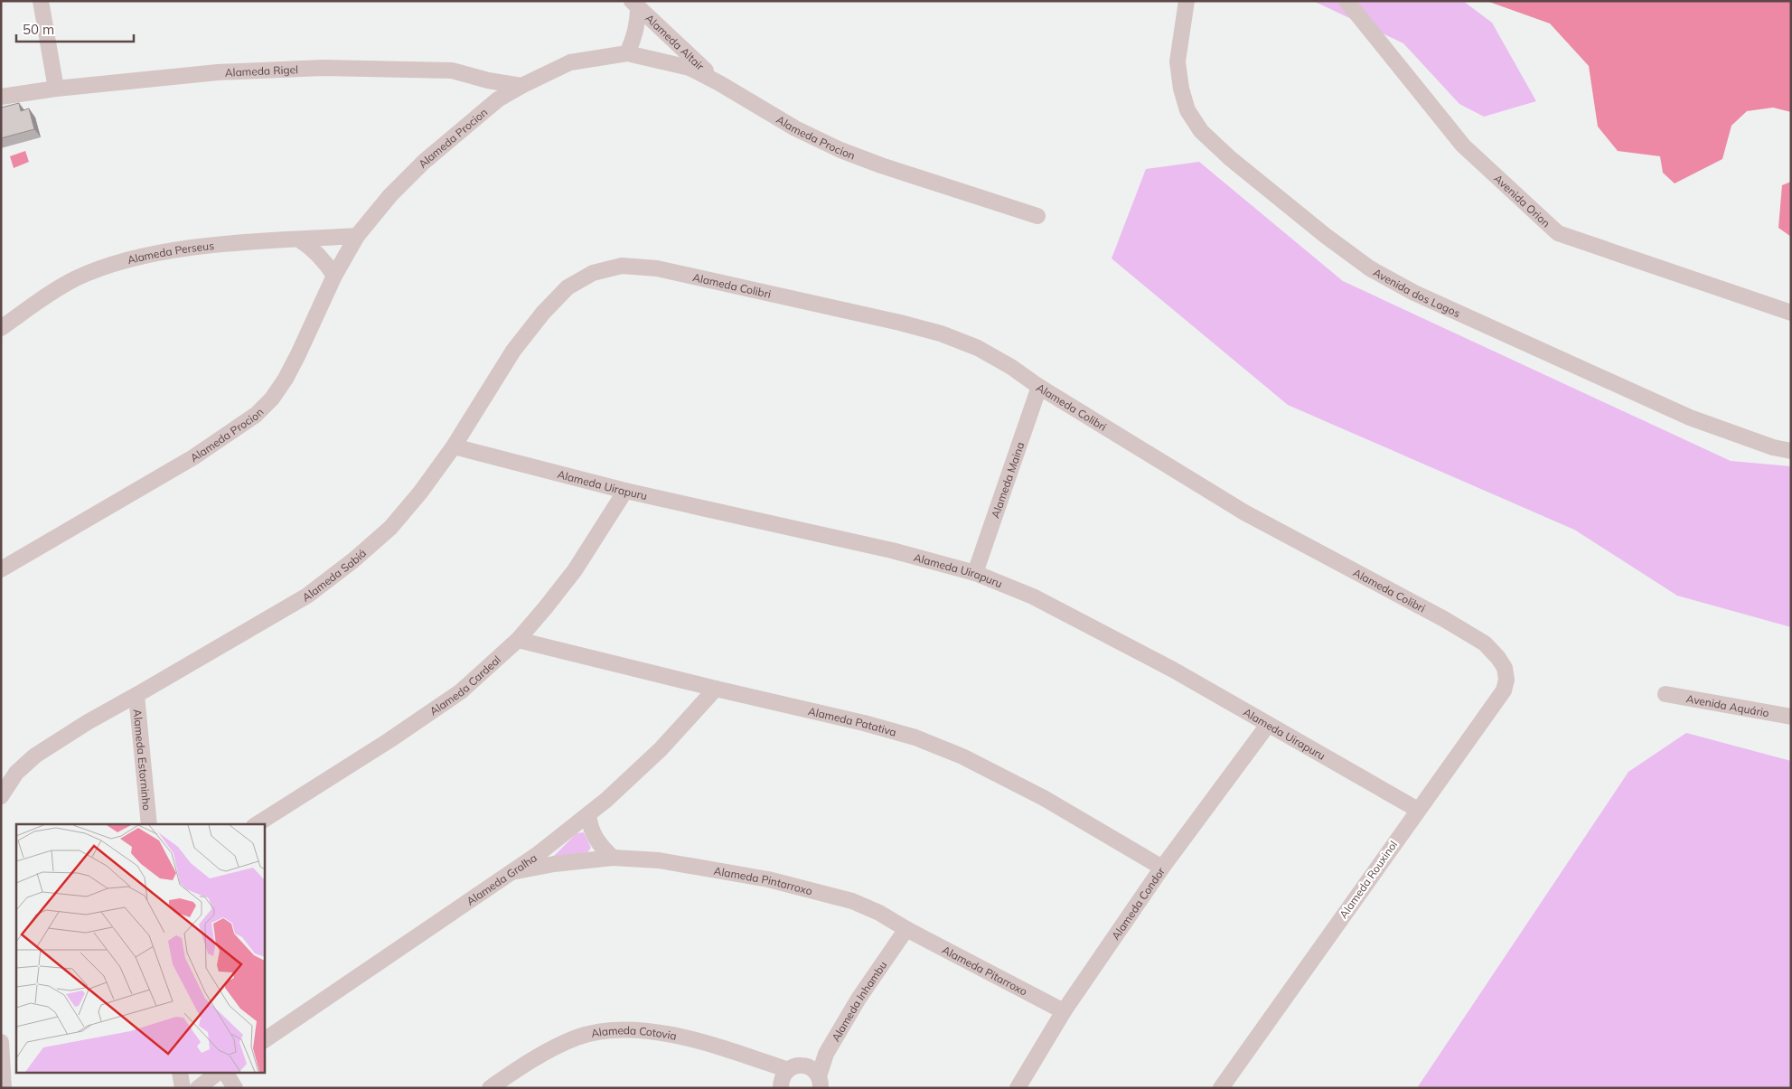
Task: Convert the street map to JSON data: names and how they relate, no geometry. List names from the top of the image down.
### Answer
{
  "streets": {
    "street": [
      "Alameda Altair",
      "Alameda Rigel",
      "Alameda Procion",
      "Avenida Orion",
      "Alameda Perseus",
      "Alameda Colibri",
      "Avenida dos Lagos",
      "Alameda Maina",
      "Alameda Uirapuru",
      "Alameda Sabiá",
      "Alameda Cardeal",
      "Avenida Aquário",
      "Alameda Patativa",
      "Alameda Estorninho",
      "Alameda Gralha",
      "Alameda Rouxinol",
      "Alameda Pintarroxo",
      "Alameda Condor",
      "Alameda Pitarroxo",
      "Alameda Inhambu",
      "Alameda Cotovia"
    ]
  },
  "crossings": [
    ["Alameda Altair", "Alameda Procion"],
    ["Alameda Rigel", "Alameda Procion"],
    ["Alameda Procion", "Alameda Perseus"],
    ["Alameda Colibri", "Alameda Maina"],
    ["Alameda Colibri", "Alameda Sabiá"],
    ["Alameda Colibri", "Alameda Rouxinol"],
    ["Alameda Maina", "Alameda Uirapuru"],
    ["Alameda Uirapuru", "Alameda Sabiá"],
    ["Alameda Uirapuru", "Alameda Cardeal"],
    ["Alameda Uirapuru", "Alameda Rouxinol"],
    ["Alameda Uirapuru", "Alameda Condor"],
    ["Alameda Sabiá", "Alameda Estorninho"],
    ["Alameda Cardeal", "Alameda Patativa"],
    ["Alameda Patativa", "Alameda Gralha"],
    ["Alameda Patativa", "Alameda Condor"],
    ["Alameda Gralha", "Alameda Pintarroxo"],
    ["Alameda Pintarroxo", "Alameda Pitarroxo"],
    ["Alameda Pintarroxo", "Alameda Inhambu"],
    ["Alameda Condor", "Alameda Pitarroxo"],
    ["Alameda Pitarroxo", "Alameda Inhambu"]
  ],
  "scale_bar": "50 m"
}
